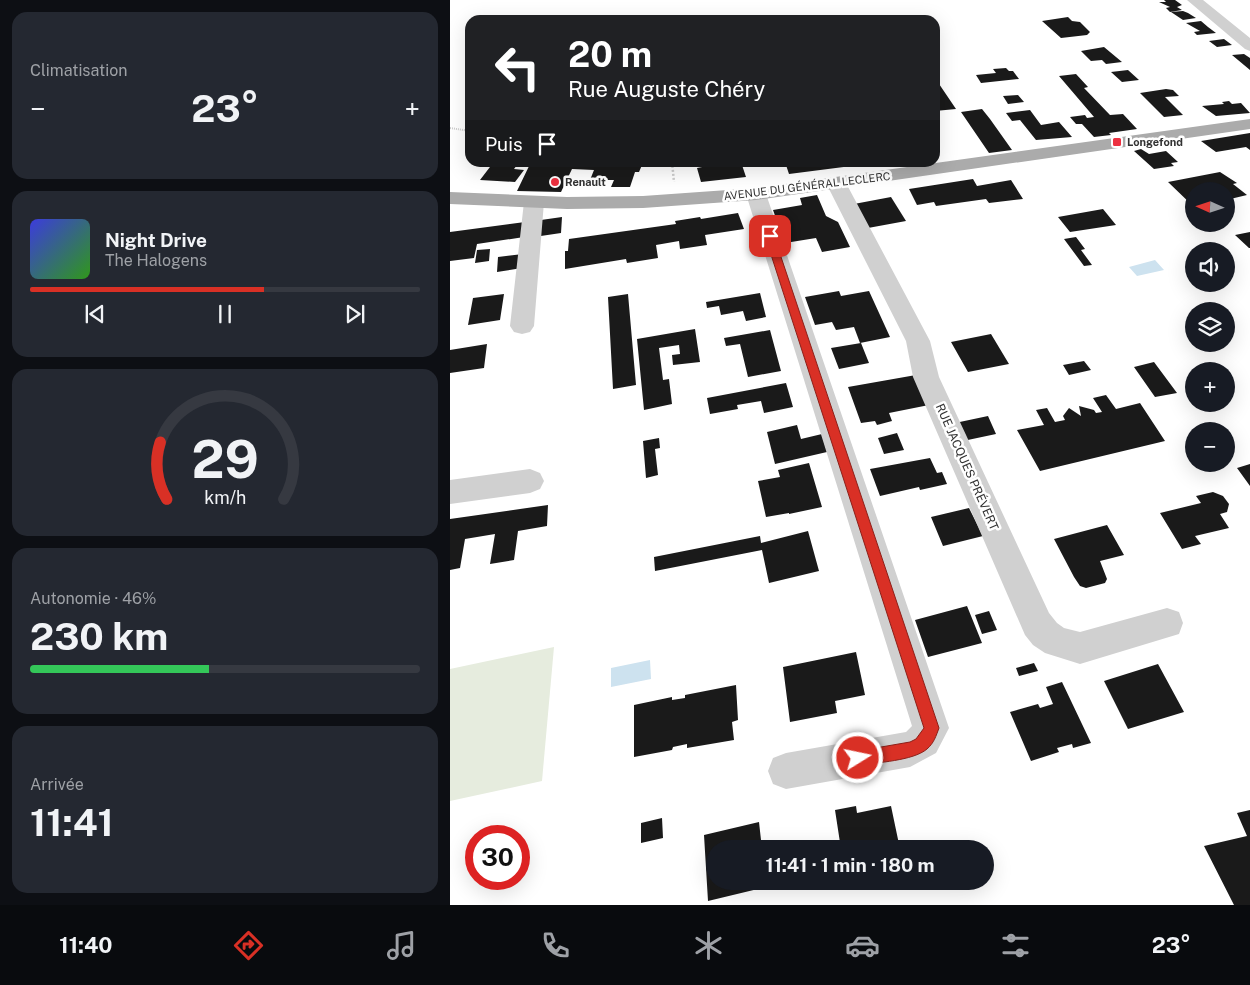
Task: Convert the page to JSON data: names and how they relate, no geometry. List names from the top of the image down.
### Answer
{
  "streets": {
    "main road": ["AVENUE DU GÉNÉRAL LECLERC"],
    "street": ["RUE JACQUES PRÉVERT"]
  },
  "crossings": [
    ["AVENUE DU GÉNÉRAL LECLERC", "RUE JACQUES PRÉVERT"]
  ],
  "places": {
    "transit": ["Longefond"],
    "other": ["Renault"]
  },
  "north": "left",
  "page": {
    "tile": [
      "Climatisation",
      ["Autonomie · 46%", "230 km"],
      ["Arrivée", "11:41"]
    ],
    "turn": ["20 m", "Rue Auguste Chéry"],
    "heat": ["−", "23°", "+"],
    "then": "Puis",
    "map_buttons": ["+", "−"],
    "song": ["Night Drive", "The Halogens"],
    "limit": "30",
    "trip": "11:41 · 1 min · 180 m",
    "tabs": ["11:40", "23°"],
    "gauge": ["29", "km/h"]
  }
}
